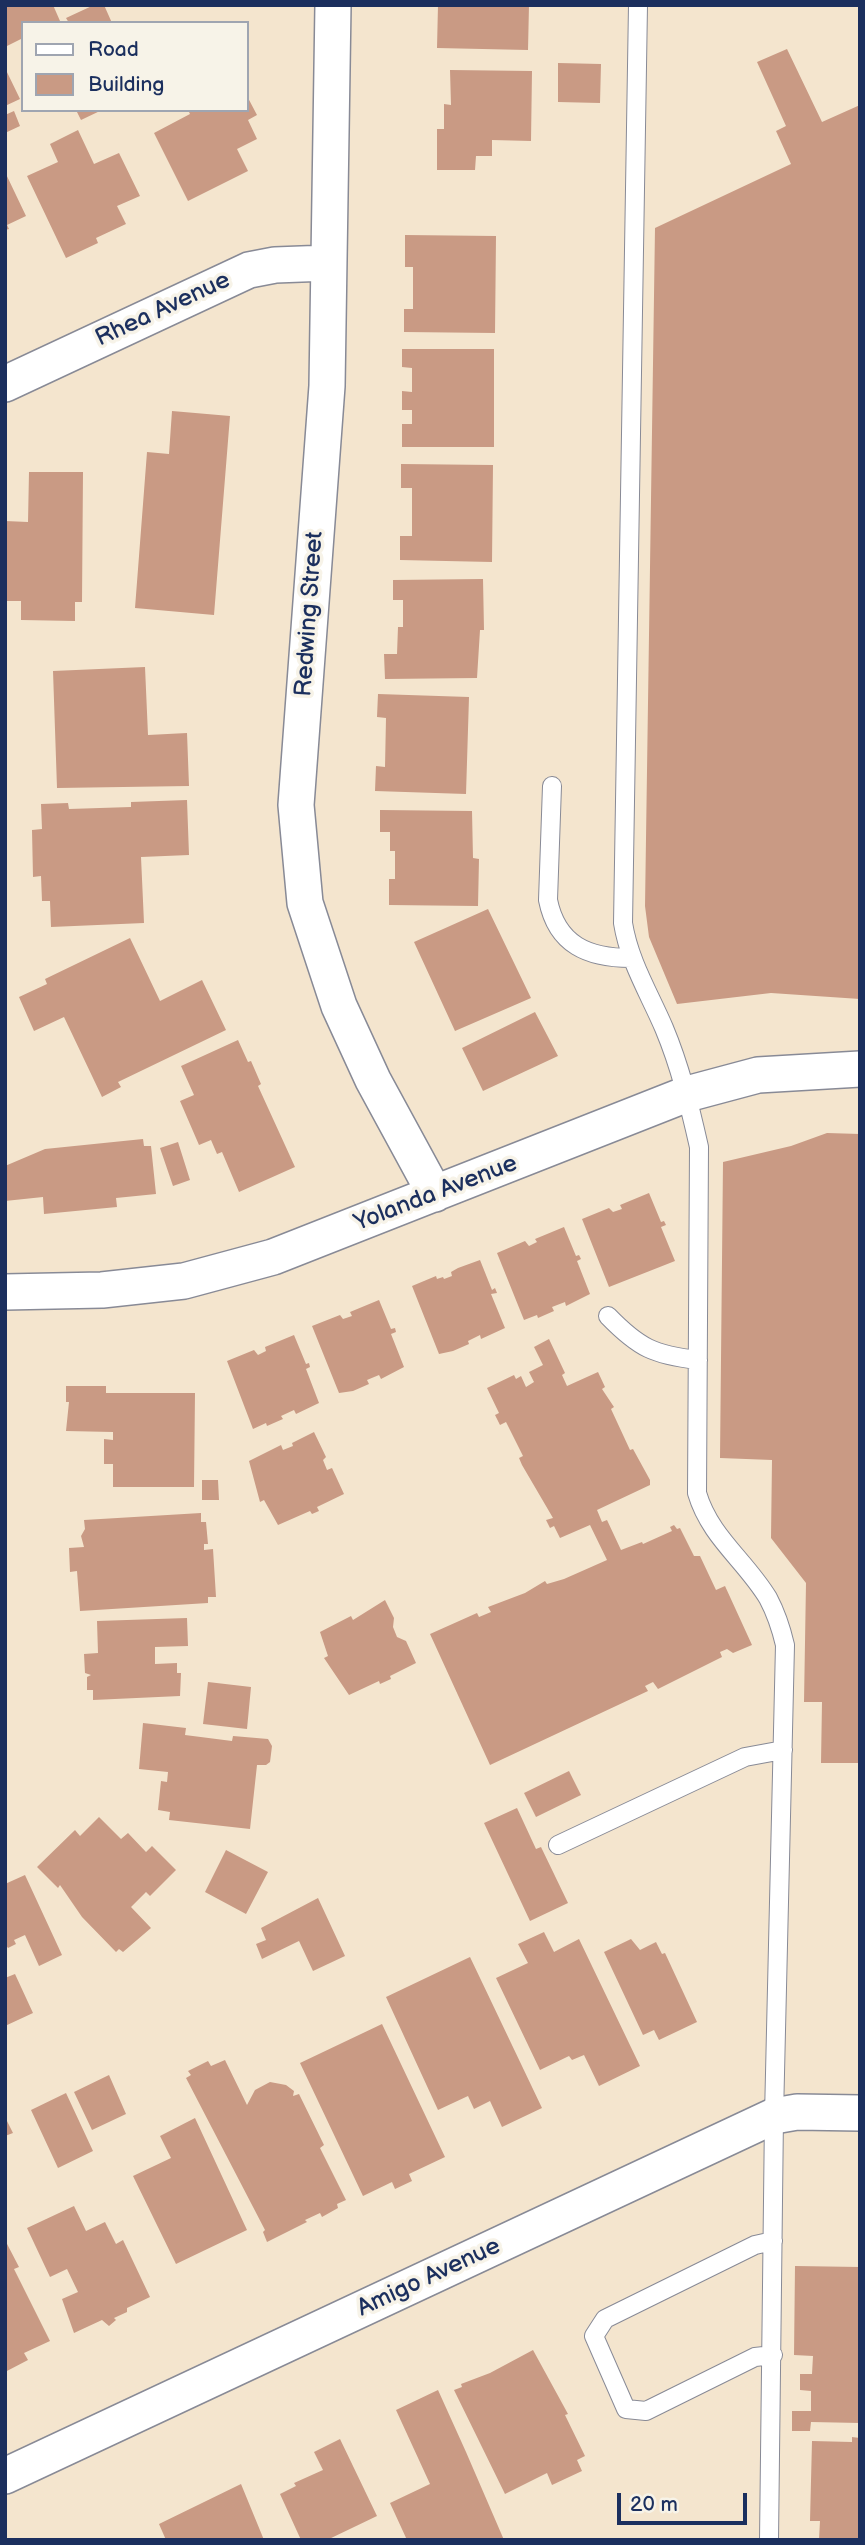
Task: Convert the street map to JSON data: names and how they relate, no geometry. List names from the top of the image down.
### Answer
{
  "streets": {
    "street": [
      "Rhea Avenue",
      "Redwing Street",
      "Yolanda Avenue",
      "Amigo Avenue"
    ]
  },
  "crossings": [
    ["Rhea Avenue", "Redwing Street"],
    ["Redwing Street", "Yolanda Avenue"]
  ],
  "legend": ["Road", "Building"],
  "scale_bar": "20 m"
}
